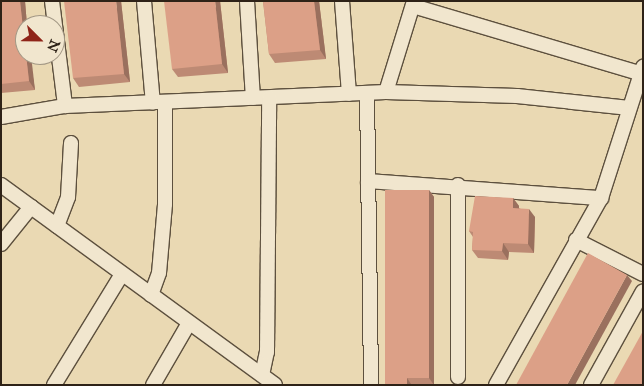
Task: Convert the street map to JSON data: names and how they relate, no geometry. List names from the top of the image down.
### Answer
{
  "north": "bottom right"
}
